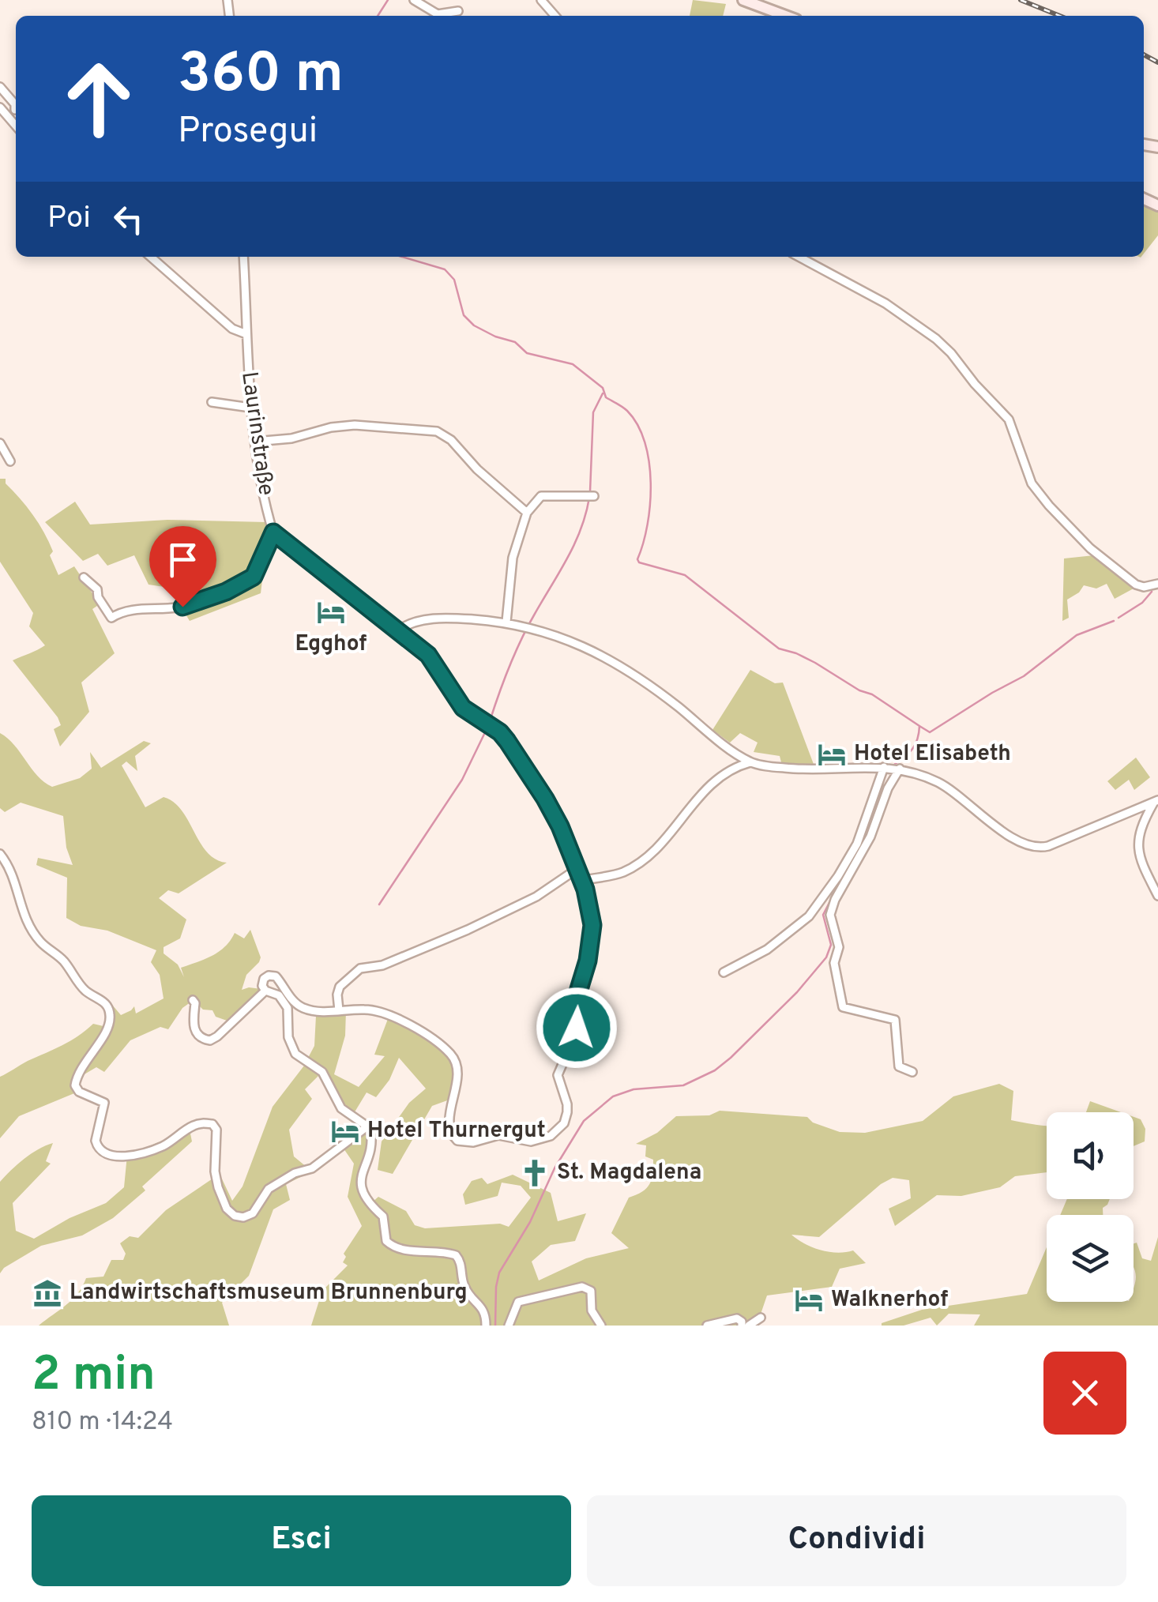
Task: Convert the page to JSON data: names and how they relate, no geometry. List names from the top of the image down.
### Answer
{
  "streets": {
    "street": ["Laurinstraße"]
  },
  "places": {
    "hotel": [
      "Egghof",
      "Hotel Elisabeth",
      "Hotel Thurnergut",
      "Walknerhof"
    ],
    "church": ["St. Magdalena"],
    "museum": ["Landwirtschaftsmuseum Brunnenburg"]
  },
  "page": {
    "turn": ["360 m", "Prosegui"],
    "then": "Poi",
    "heading": ["2 min", "810 m · 14:24"],
    "buttons": ["Esci", "Condividi"]
  }
}
